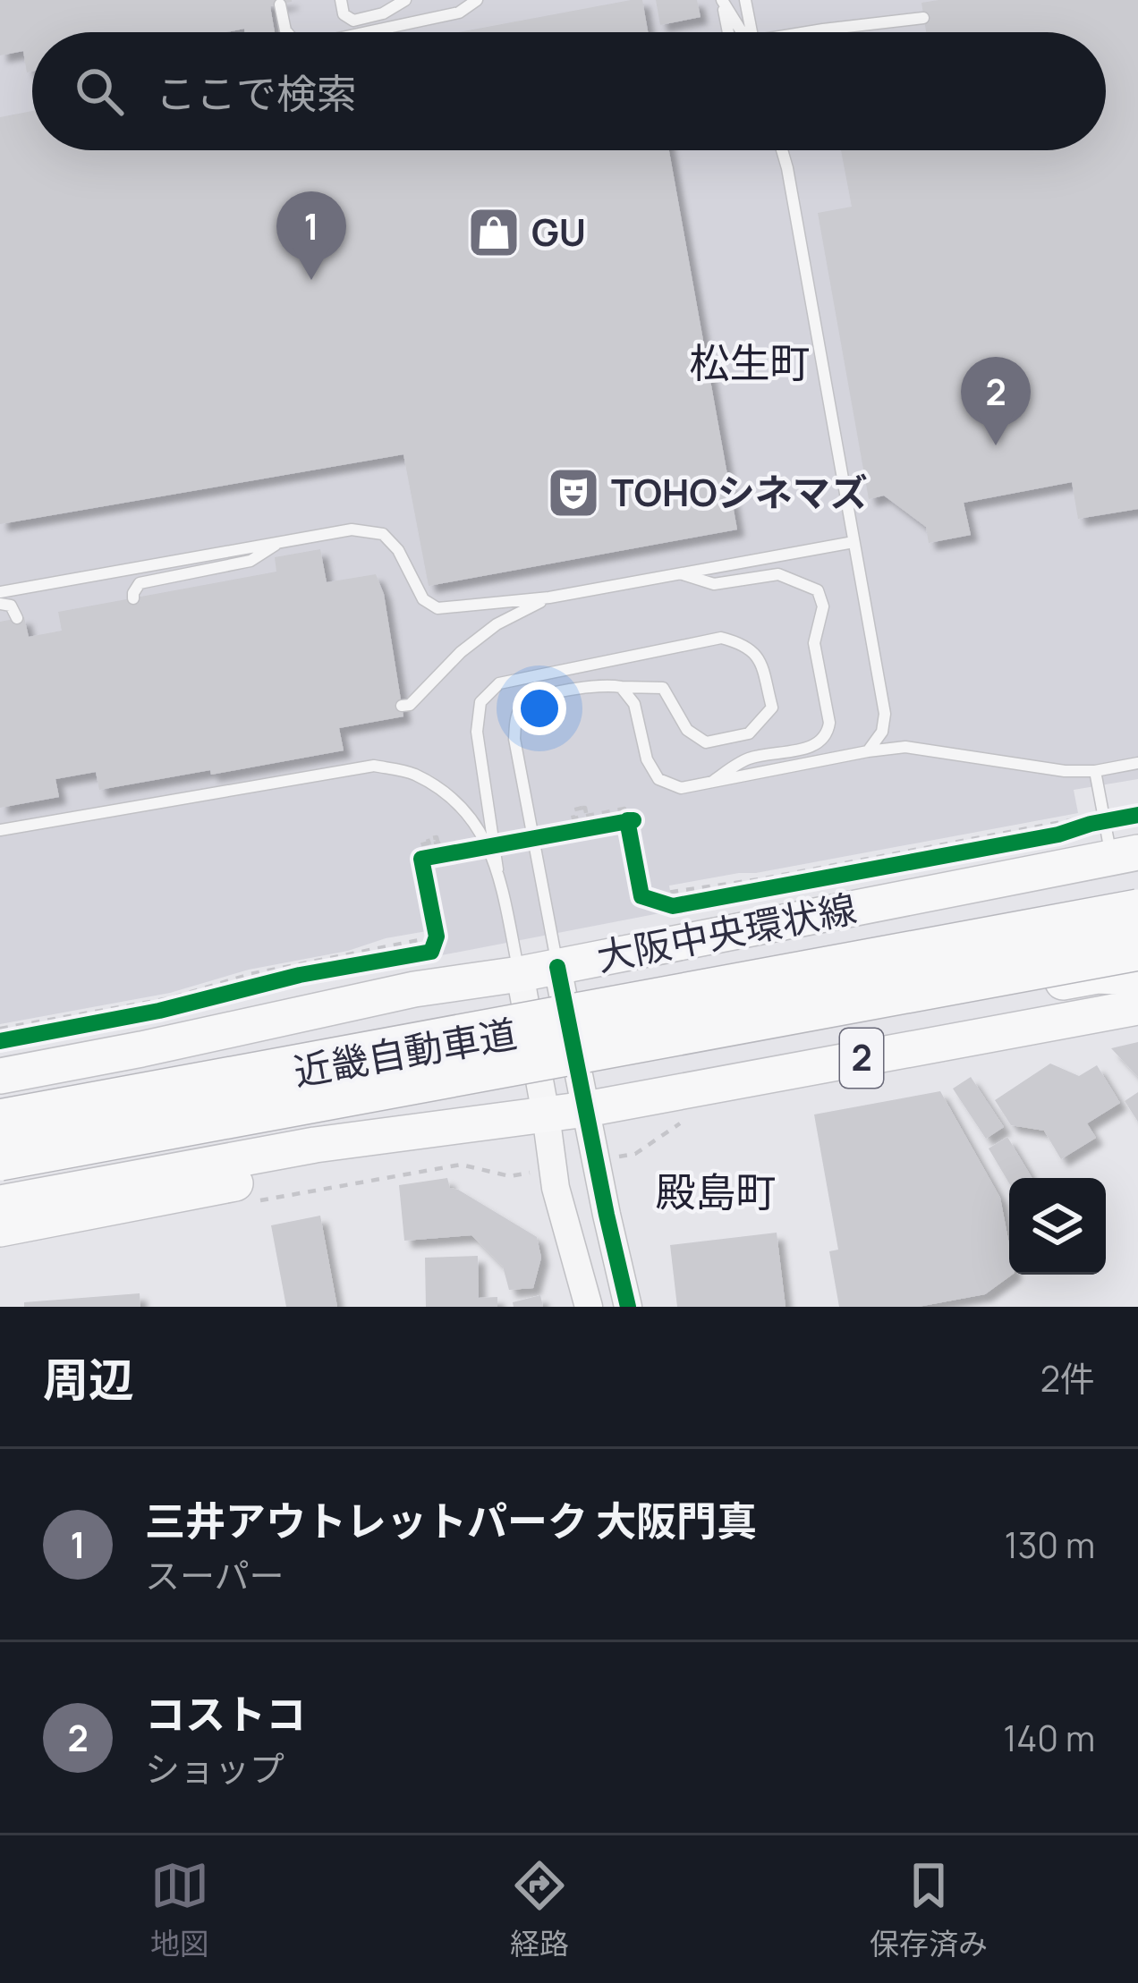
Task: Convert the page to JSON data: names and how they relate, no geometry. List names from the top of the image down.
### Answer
{
  "streets": {
    "highway": ["近畿自動車道"],
    "main road": ["大阪中央環状線", "2"]
  },
  "districts": ["松生町", "殿島町"],
  "places": {
    "shop": ["GU"],
    "theatre": ["TOHOシネマズ"]
  },
  "page": {
    "search": "ここで検索",
    "pins": ["1", "2"],
    "heading": ["周辺", "2件"],
    "list": [
      {
        "mark": "1",
        "name": "三井アウトレットパーク 大阪門真",
        "note": "スーパー",
        "value": "130 m"
      },
      {
        "mark": "2",
        "name": "コストコ",
        "note": "ショップ",
        "value": "140 m"
      }
    ],
    "nav": ["地図", "経路", "保存済み"]
  }
}
